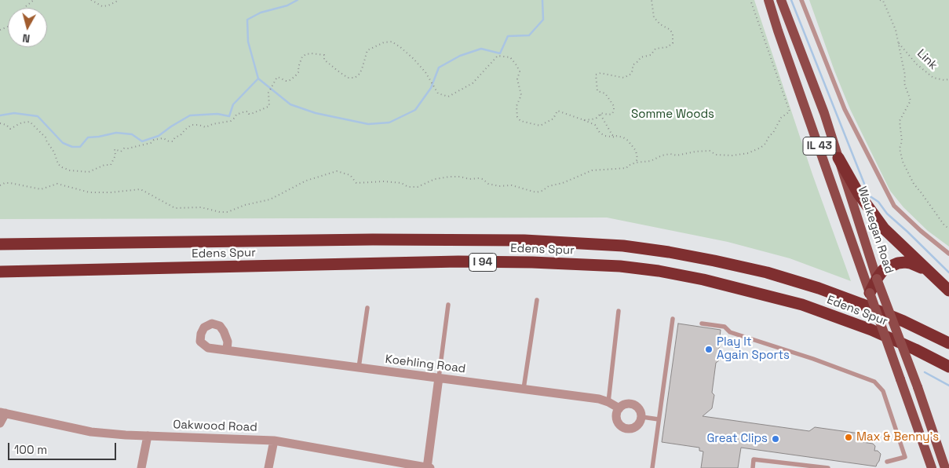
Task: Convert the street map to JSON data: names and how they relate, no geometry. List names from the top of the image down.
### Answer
{
  "streets": {
    "highway": ["Edens Spur", "I 94"],
    "main road": ["IL 43", "Waukegan Road"],
    "street": ["Koehling Road", "Oakwood Road"],
    "path": ["Link"]
  },
  "parks": ["Somme Woods"],
  "places": ["Play It Again Sports", "Max & Benny's", "Great Clips"],
  "scale_bar": "100 m",
  "north": "bottom"
}
